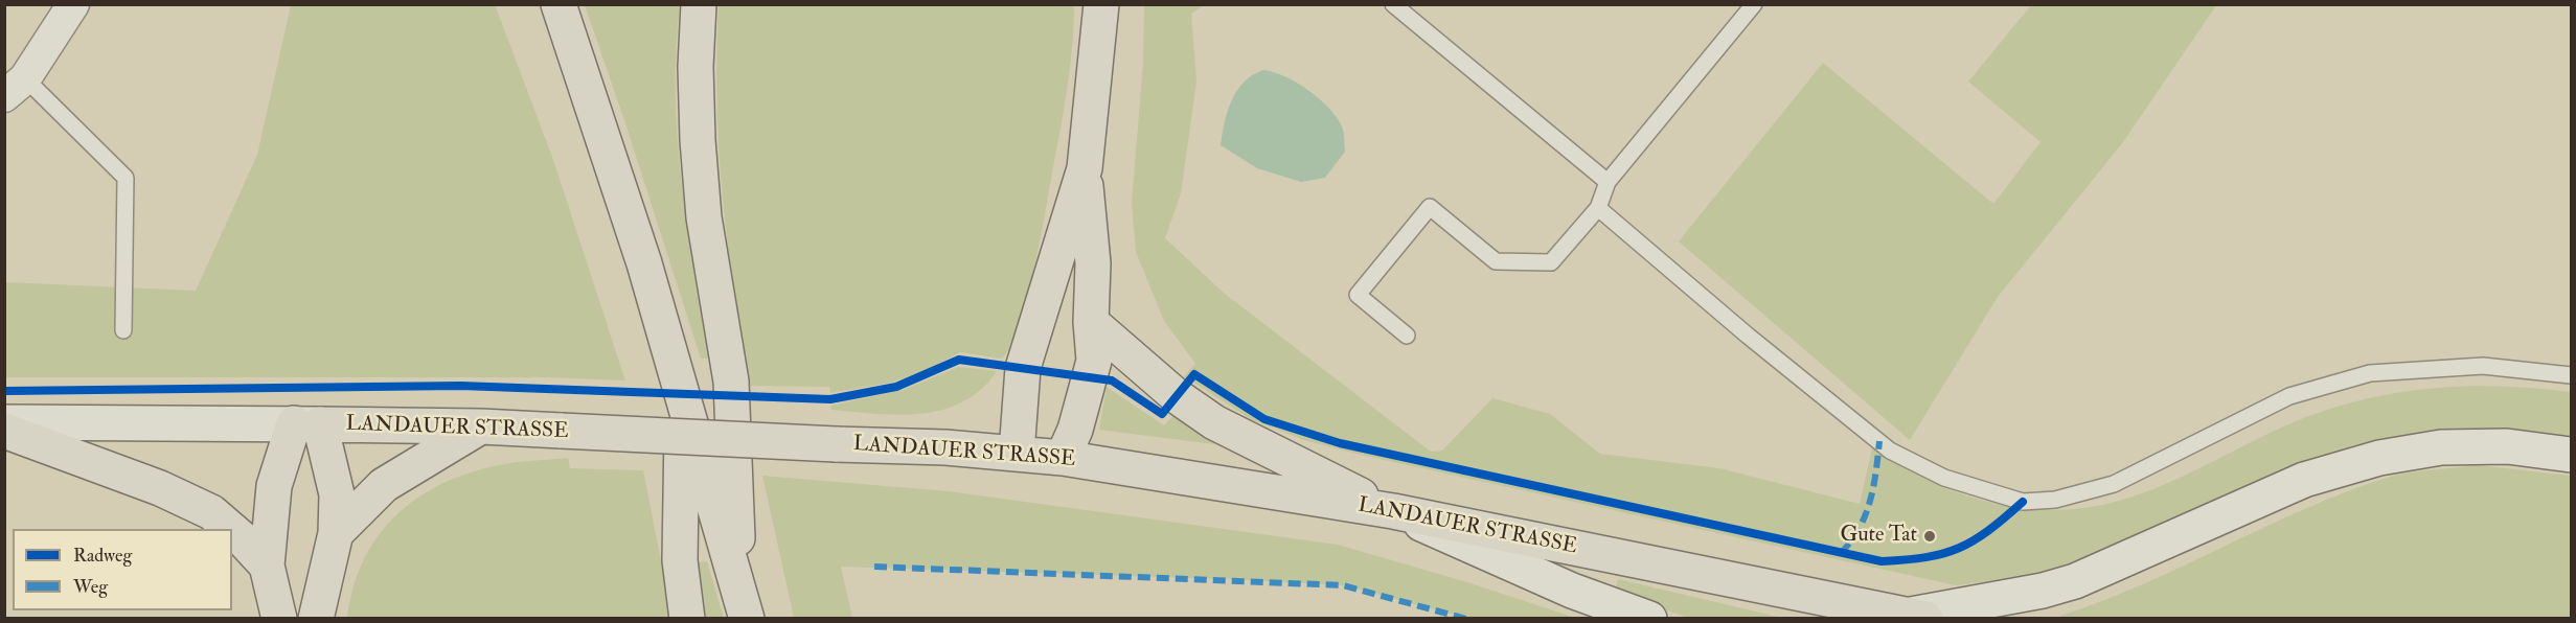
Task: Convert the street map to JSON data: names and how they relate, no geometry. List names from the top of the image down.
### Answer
{
  "streets": {
    "main road": ["LANDAUER STRASSE"]
  },
  "places": ["Gute Tat"],
  "legend": ["Radweg", "Weg"]
}
